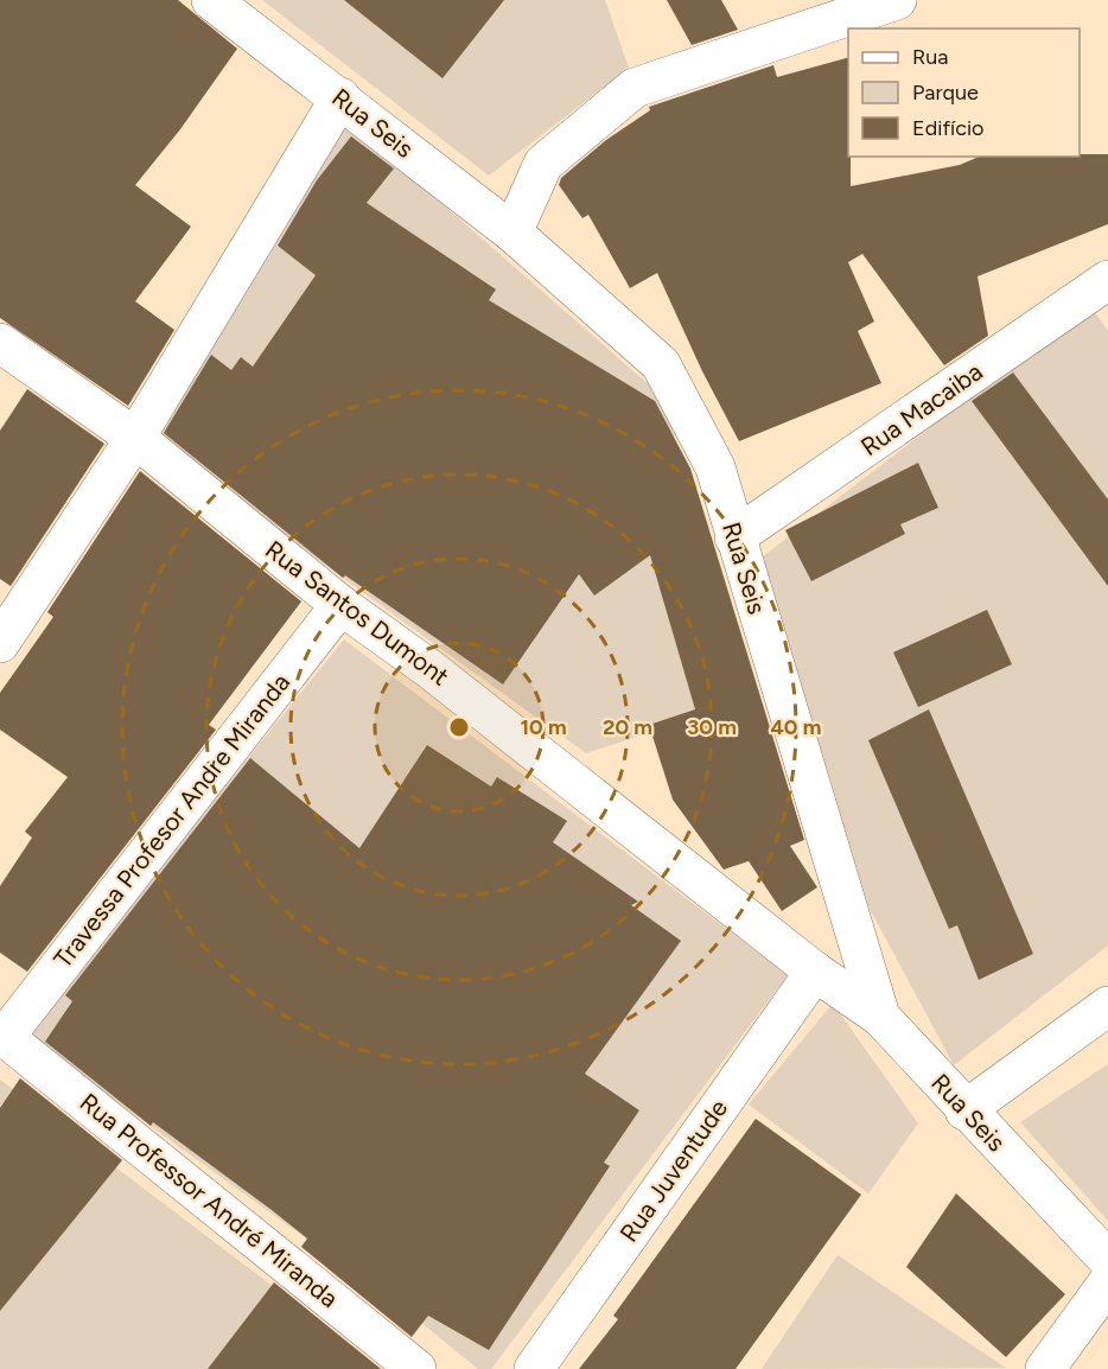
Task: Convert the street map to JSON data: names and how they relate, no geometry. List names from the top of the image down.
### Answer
{
  "streets": {
    "street": [
      "Rua Seis",
      "Rua Macaiba",
      "Rua Santos Dumont",
      "Travessa Profesor Andre Miranda",
      "Rua Juventude",
      "Rua Professor André Miranda"
    ]
  },
  "crossings": [
    ["Rua Seis", "Rua Macaiba"],
    ["Rua Seis", "Rua Santos Dumont"],
    ["Rua Santos Dumont", "Travessa Profesor Andre Miranda"],
    ["Rua Santos Dumont", "Rua Juventude"],
    ["Travessa Profesor Andre Miranda", "Rua Professor André Miranda"]
  ],
  "legend": ["Rua", "Parque", "Edifício"],
  "rings": [
    "10 m",
    "20 m",
    "30 m",
    "40 m"
  ]
}
